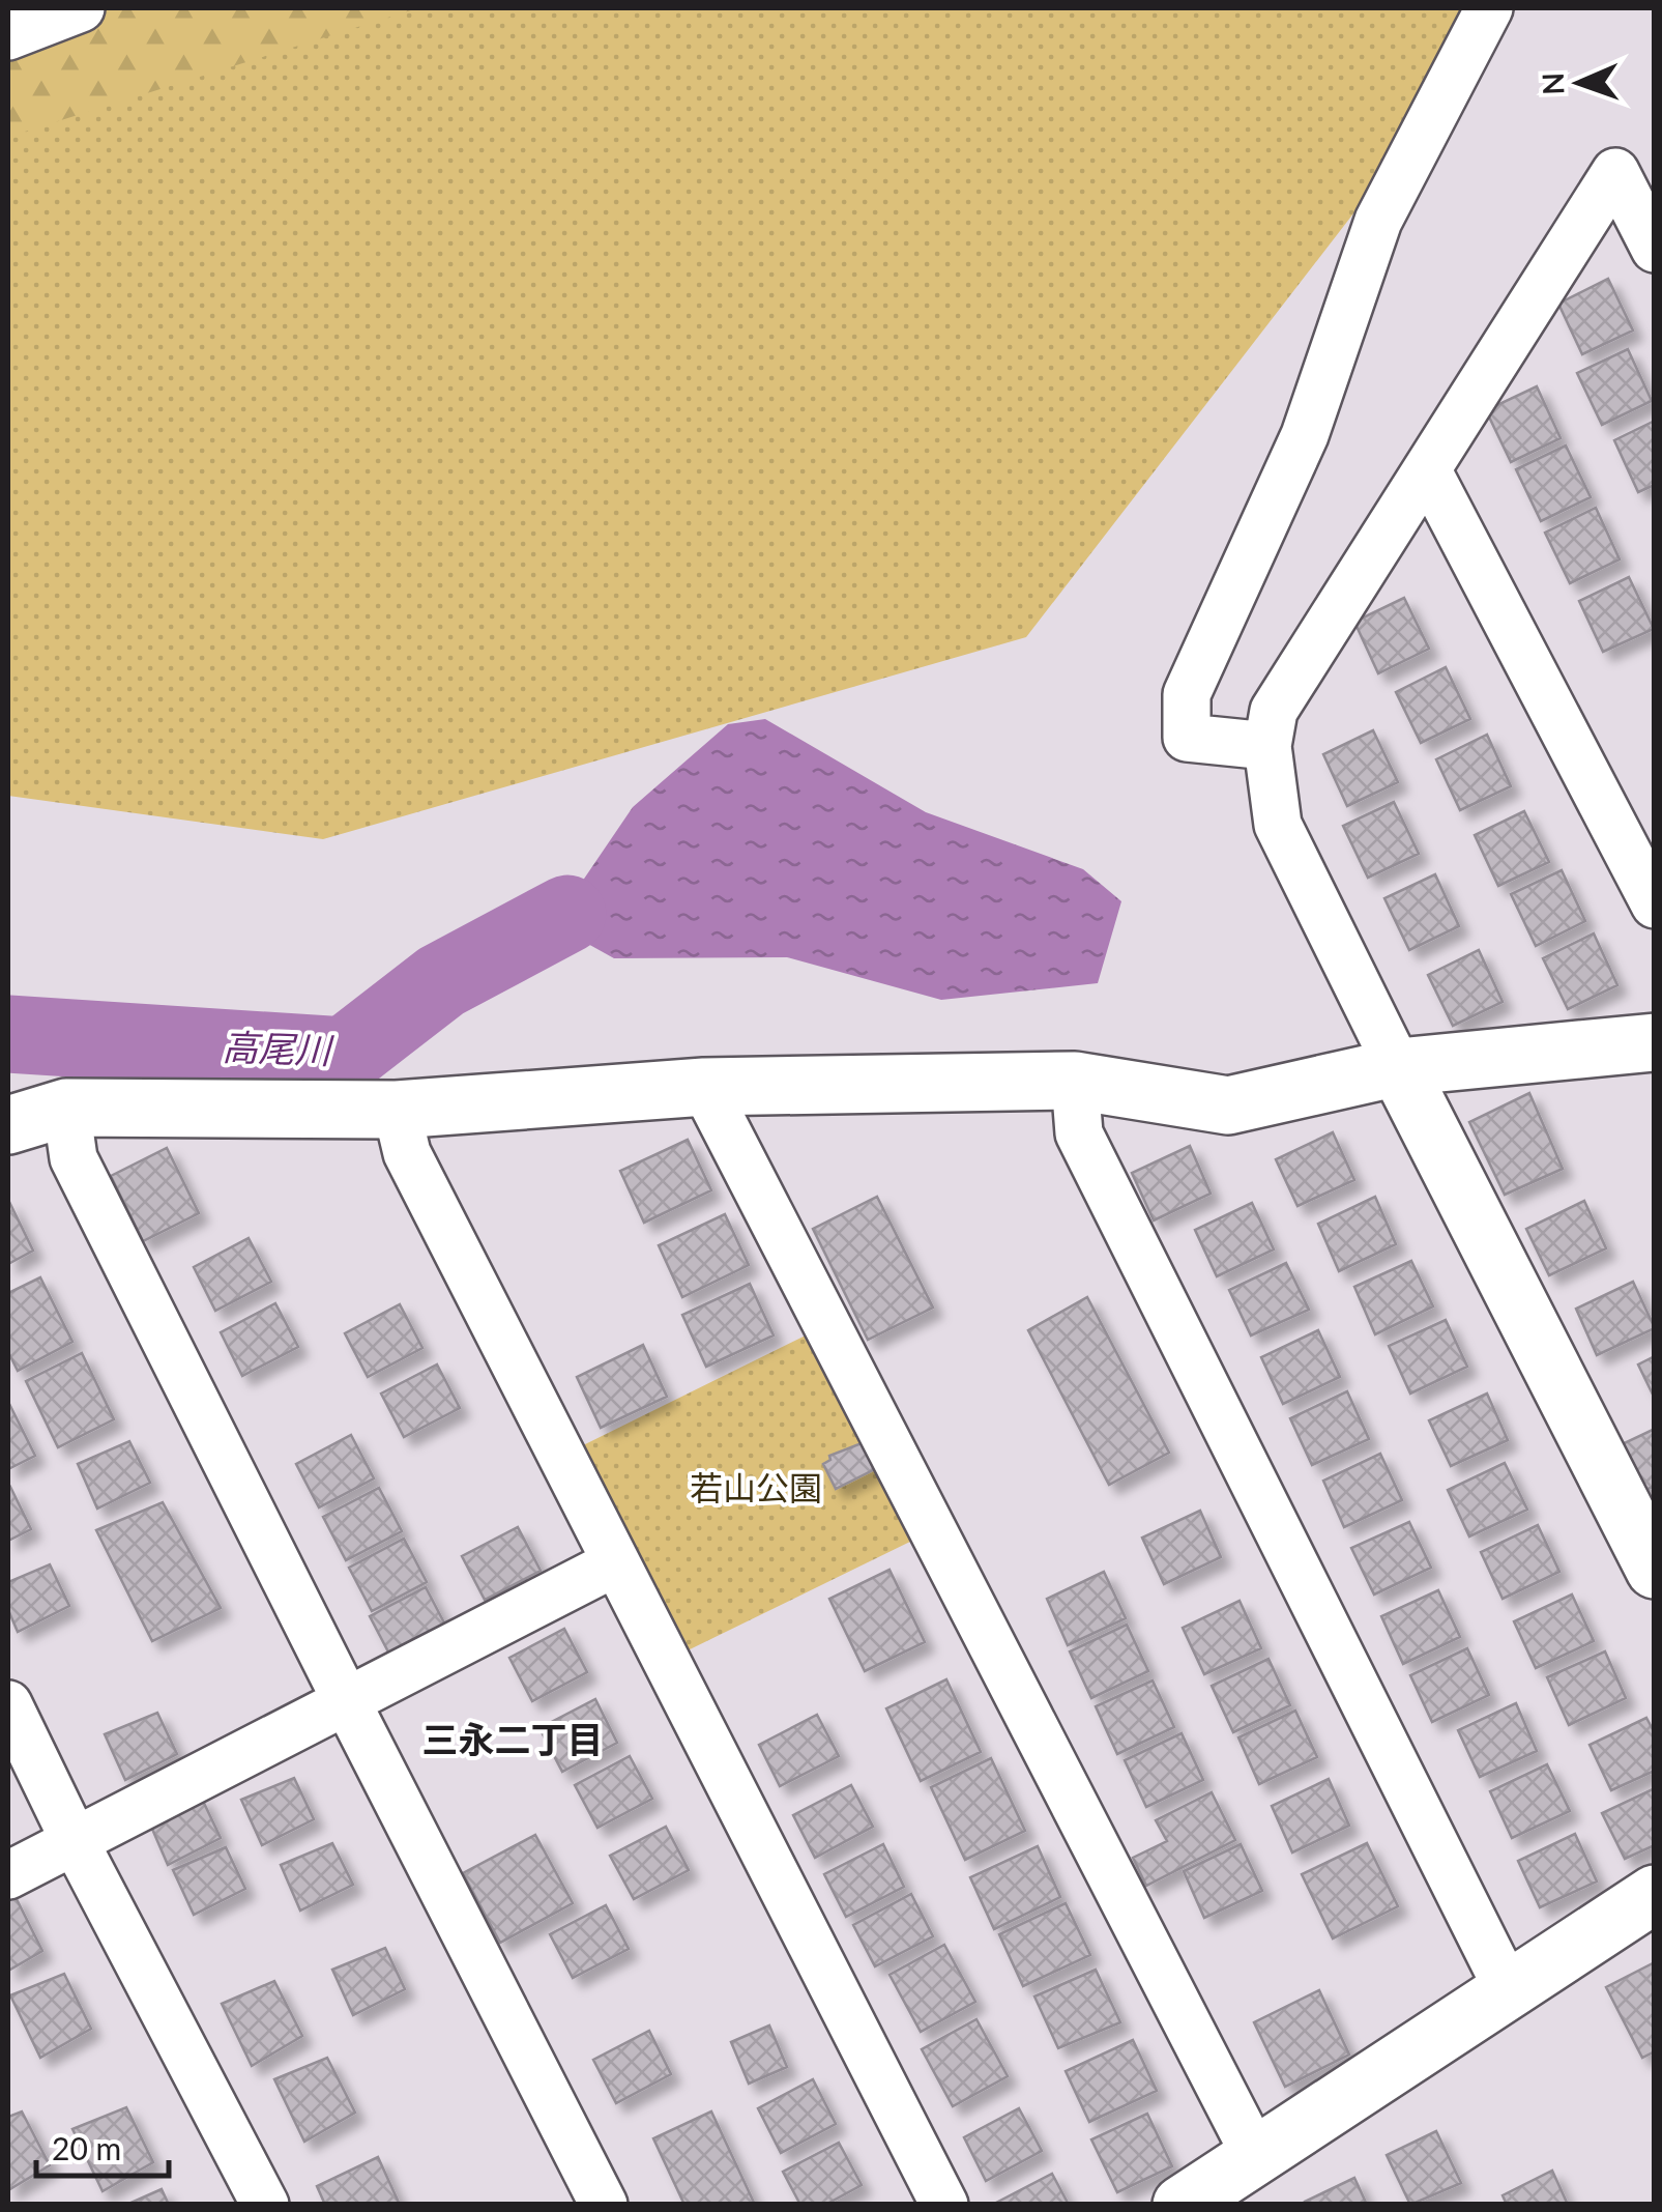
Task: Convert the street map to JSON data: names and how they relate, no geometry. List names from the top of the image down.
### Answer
{
  "districts": ["三永二丁目"],
  "water": ["高尾川"],
  "parks": ["若山公園"],
  "scale_bar": "20 m",
  "north": "left"
}
